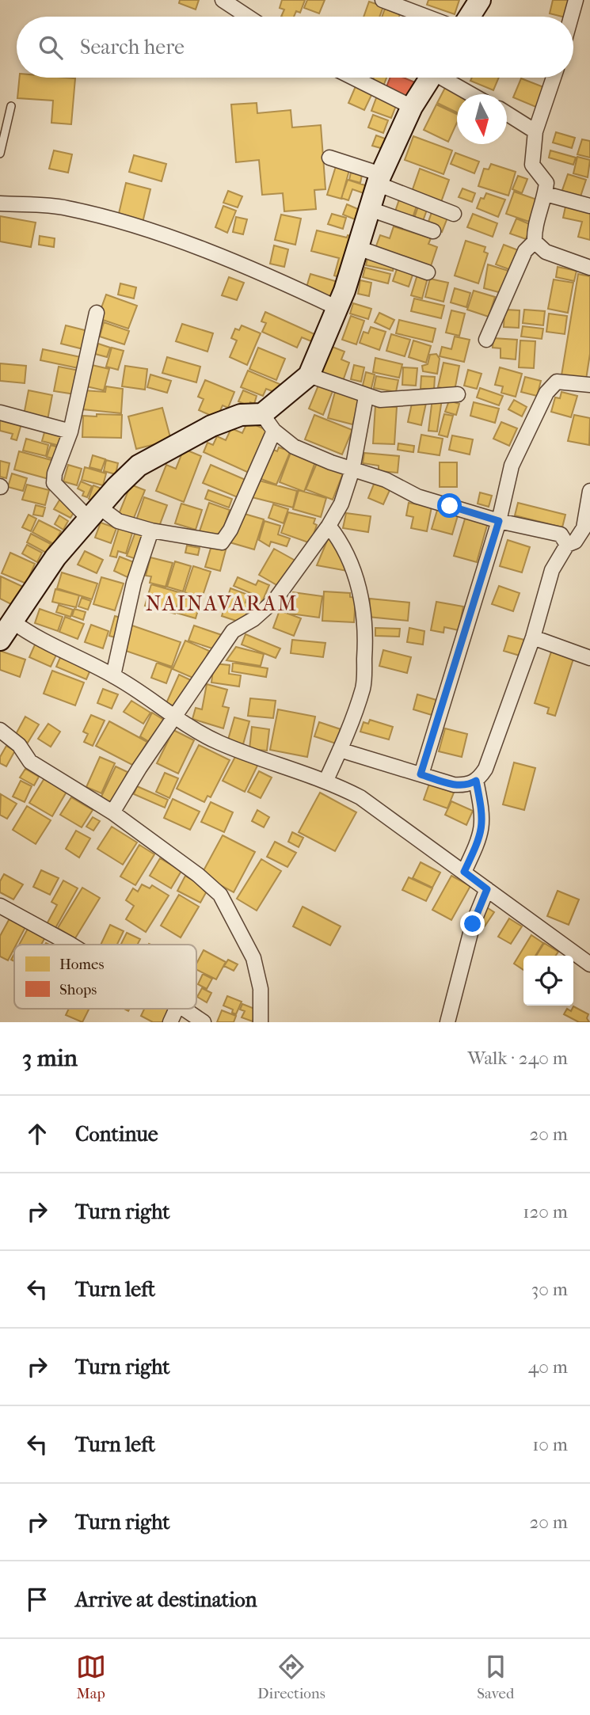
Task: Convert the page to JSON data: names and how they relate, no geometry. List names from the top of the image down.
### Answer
{
  "districts": ["NAINAVARAM"],
  "legend": ["Homes", "Shops"],
  "north": "bottom",
  "page": {
    "search": "Search here",
    "heading": ["3 min", "Walk · 240 m"],
    "list": [
      ["Continue", "20 m"],
      ["Turn right", "120 m"],
      ["Turn left", "30 m"],
      ["Turn right", "40 m"],
      ["Turn left", "10 m"],
      ["Turn right", "20 m"],
      "Arrive at destination"
    ],
    "nav": ["Map", "Directions", "Saved"]
  }
}
